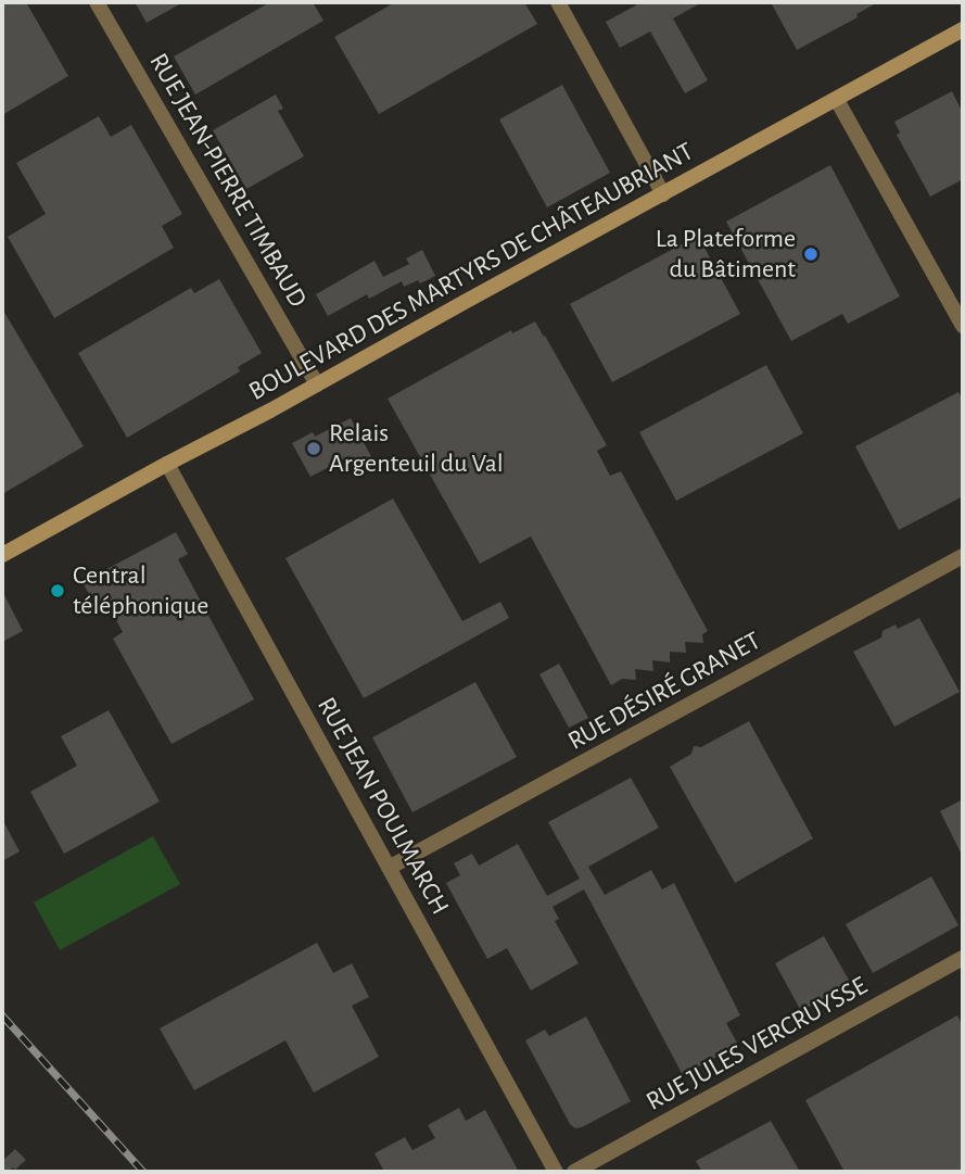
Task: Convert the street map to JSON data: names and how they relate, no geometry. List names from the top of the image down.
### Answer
{
  "streets": {
    "main road": ["BOULEVARD DES MARTYRS DE CHÂTEAUBRIANT"],
    "street": [
      "RUE JEAN-PIERRE TIMBAUD",
      "RUE DÉSIRÉ GRANET",
      "RUE JEAN POULMARCH",
      "RUE JULES VERCRUYSSE"
    ]
  },
  "crossings": [
    ["RUE JEAN-PIERRE TIMBAUD", "BOULEVARD DES MARTYRS DE CHÂTEAUBRIANT"],
    ["BOULEVARD DES MARTYRS DE CHÂTEAUBRIANT", "RUE JEAN POULMARCH"],
    ["RUE DÉSIRÉ GRANET", "RUE JEAN POULMARCH"]
  ],
  "places": ["La Plateforme du Bâtiment", "Relais Argenteuil du Val", "Central téléphonique"]
}
